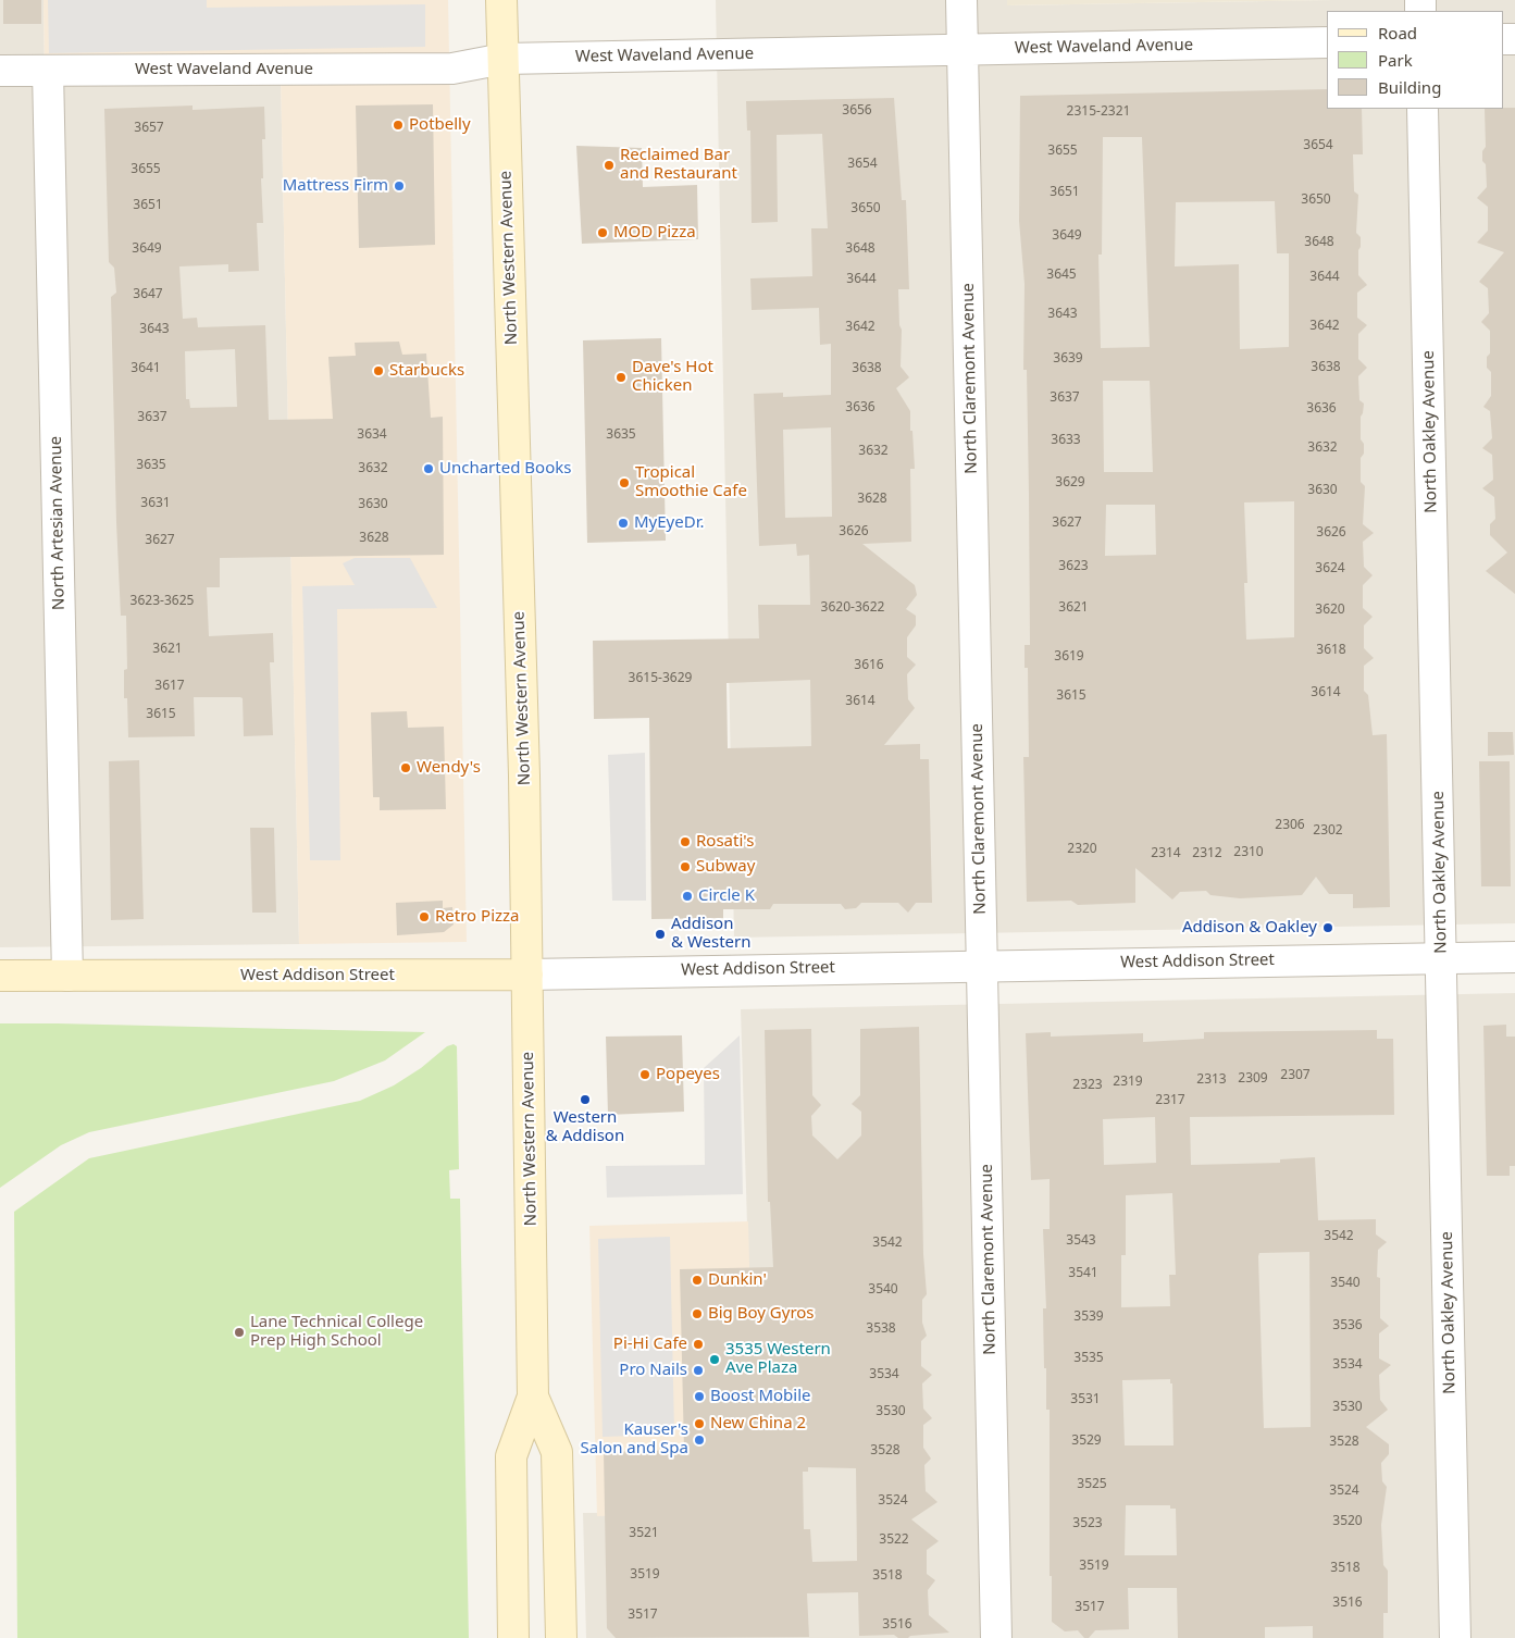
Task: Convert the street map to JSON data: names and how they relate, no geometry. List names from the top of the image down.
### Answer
{
  "streets": {
    "main road": ["North Western Avenue", "West Addison Street"],
    "street": [
      "West Waveland Avenue",
      "North Claremont Avenue",
      "North Oakley Avenue",
      "North Artesian Avenue"
    ]
  },
  "crossings": [
    ["West Waveland Avenue", "North Western Avenue"],
    ["West Waveland Avenue", "North Claremont Avenue"],
    ["West Waveland Avenue", "North Artesian Avenue"],
    ["North Western Avenue", "West Addison Street"],
    ["North Claremont Avenue", "West Addison Street"],
    ["North Oakley Avenue", "West Addison Street"],
    ["North Artesian Avenue", "West Addison Street"]
  ],
  "places": [
    "Potbelly",
    "Reclaimed Bar and Restaurant",
    "Mattress Firm",
    "MOD Pizza",
    "Starbucks",
    "Dave's Hot Chicken",
    "Uncharted Books",
    "Tropical Smoothie Cafe",
    "MyEyeDr.",
    "Wendy's",
    "Rosati's",
    "Subway",
    "Circle K",
    "Retro Pizza",
    "Addison & Oakley",
    "Addison & Western",
    "Popeyes",
    "Western & Addison",
    "Dunkin'",
    "Big Boy Gyros",
    "Lane Technical College Prep High School",
    "Pi-Hi Cafe",
    "3535 Western Ave Plaza",
    "Pro Nails",
    "Boost Mobile",
    "New China 2",
    "Kauser's Salon and Spa"
  ],
  "house_numbers": [
    "3656",
    "2315-2321",
    "3657",
    "3654",
    "3655",
    "3654",
    "3655",
    "3651",
    "3650",
    "3651",
    "3650",
    "3649",
    "3648",
    "3649",
    "3648",
    "3645",
    "3644",
    "3644",
    "3647",
    "3643",
    "3642",
    "3642",
    "3643",
    "3639",
    "3638",
    "3641",
    "3638",
    "3637",
    "3636",
    "3636",
    "3637",
    "3634",
    "3635",
    "3633",
    "3632",
    "3632",
    "3635",
    "3632",
    "3629",
    "3630",
    "3628",
    "3631",
    "3630",
    "3627",
    "3626",
    "3626",
    "3628",
    "3627",
    "3623",
    "3624",
    "3623-3625",
    "3620-3622",
    "3621",
    "3620",
    "3621",
    "3618",
    "3619",
    "3616",
    "3615-3629",
    "3617",
    "3614",
    "3615",
    "3614",
    "3615",
    "2306",
    "2302",
    "2320",
    "2310",
    "2314",
    "2312",
    "2307",
    "2309",
    "2313",
    "2319",
    "2323",
    "2317",
    "3542",
    "3543",
    "3542",
    "3541",
    "3540",
    "3540",
    "3539",
    "3536",
    "3538",
    "3535",
    "3534",
    "3534",
    "3531",
    "3530",
    "3530",
    "3529",
    "3528",
    "3528",
    "3525",
    "3524",
    "3524",
    "3520",
    "3523",
    "3521",
    "3522",
    "3519",
    "3518",
    "3519",
    "3518",
    "3516",
    "3517",
    "3517",
    "3516"
  ],
  "legend": ["Road", "Park", "Building"]
}
